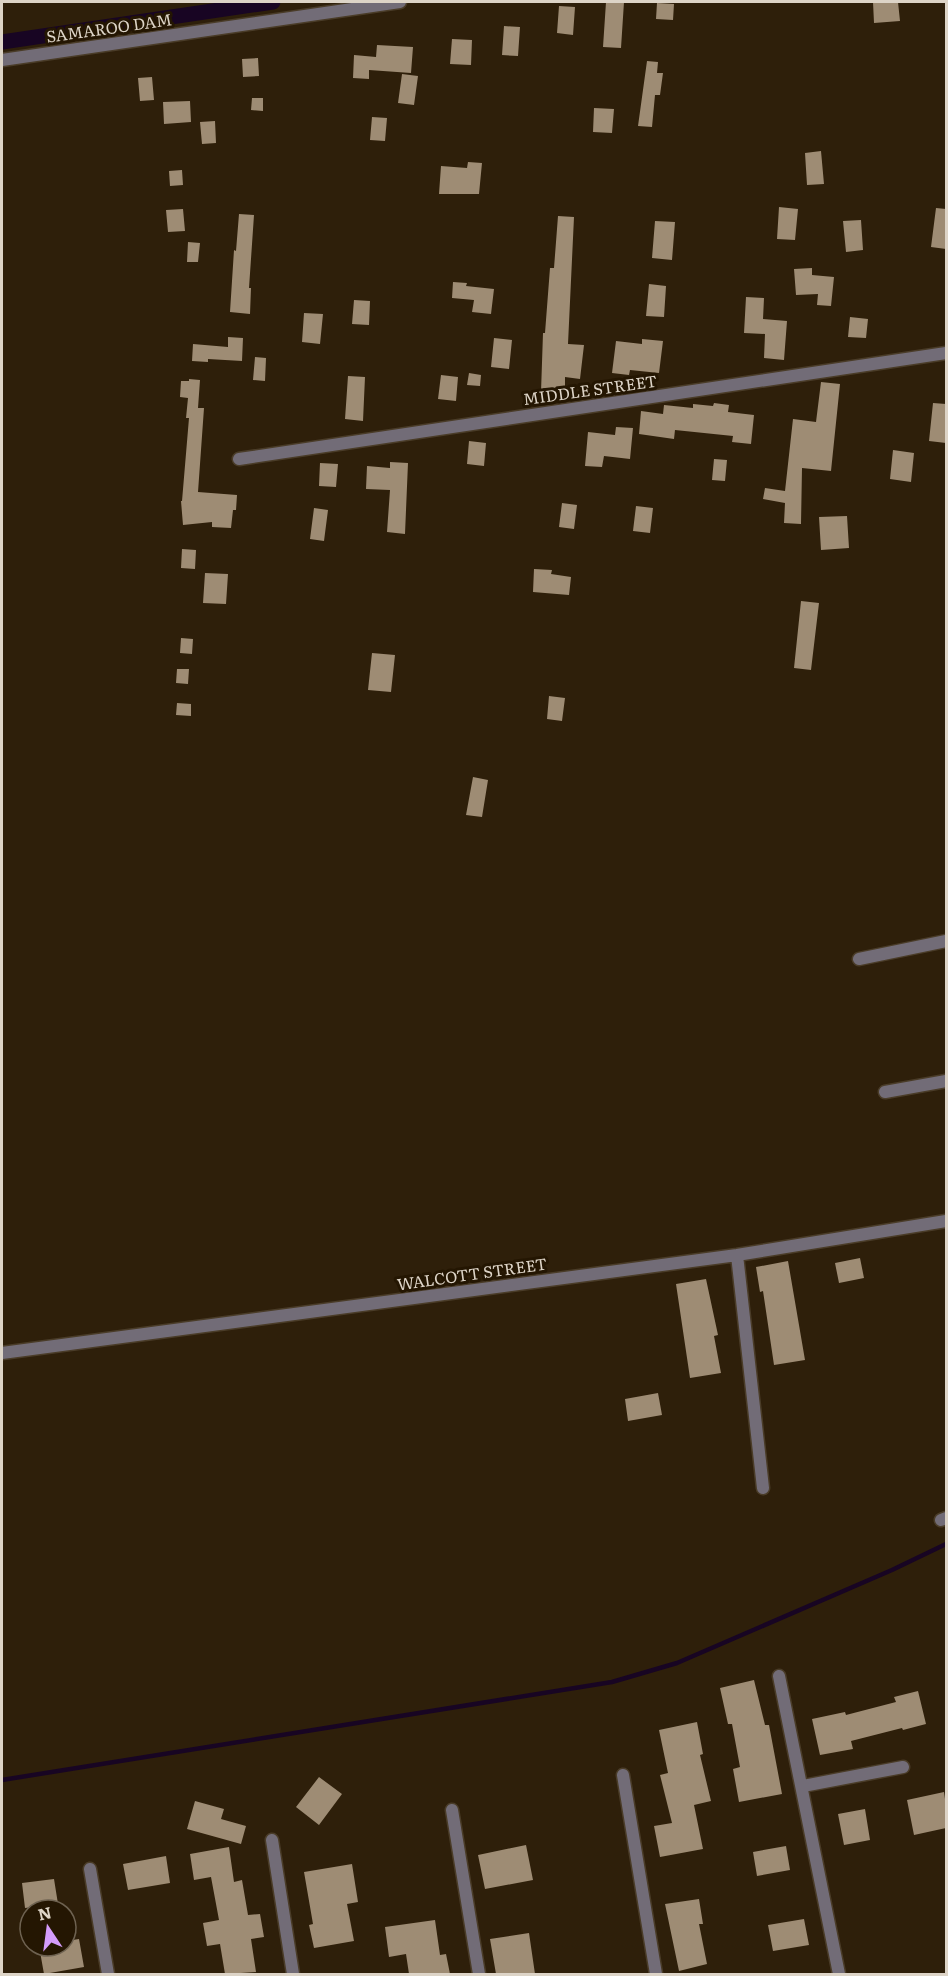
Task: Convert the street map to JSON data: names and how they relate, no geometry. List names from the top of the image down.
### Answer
{
  "streets": {
    "street": ["SAMAROO DAM", "MIDDLE STREET", "WALCOTT STREET"]
  },
  "north": "top"
}
